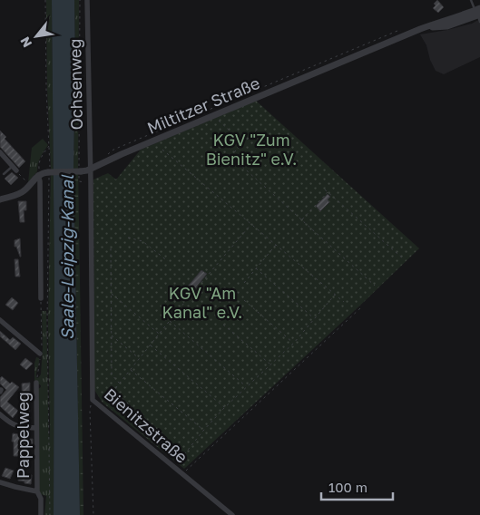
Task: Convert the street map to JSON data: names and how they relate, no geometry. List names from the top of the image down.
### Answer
{
  "streets": {
    "street": [
      "Ochsenweg",
      "Miltitzer Straße",
      "Bienitzstraße",
      "Pappelweg"
    ]
  },
  "crossings": [
    ["Ochsenweg", "Miltitzer Straße"],
    ["Ochsenweg", "Bienitzstraße"],
    ["Miltitzer Straße", "Bienitzstraße"]
  ],
  "water": ["Saale-Leipzig-Kanal"],
  "parks": ["KGV \"Zum Bienitz\" e.V.", "KGV \"Am Kanal\" e.V."],
  "scale_bar": "100 m",
  "north": "bottom left"
}
